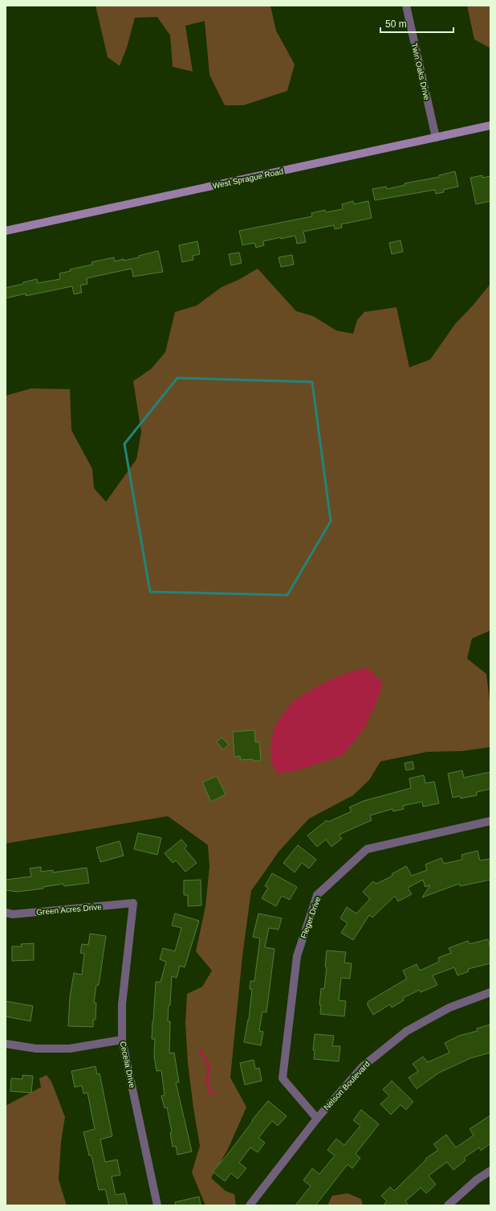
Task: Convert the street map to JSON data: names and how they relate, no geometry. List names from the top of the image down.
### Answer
{
  "streets": {
    "street": [
      "Twin Oaks Drive",
      "West Sprague Road",
      "Green Acres Drive",
      "Fleger Drive",
      "Cecelia Drive",
      "Nelson Boulevard"
    ]
  },
  "crossings": [
    ["Twin Oaks Drive", "West Sprague Road"],
    ["Green Acres Drive", "Cecelia Drive"],
    ["Fleger Drive", "Nelson Boulevard"]
  ],
  "scale_bar": "50 m"
}
